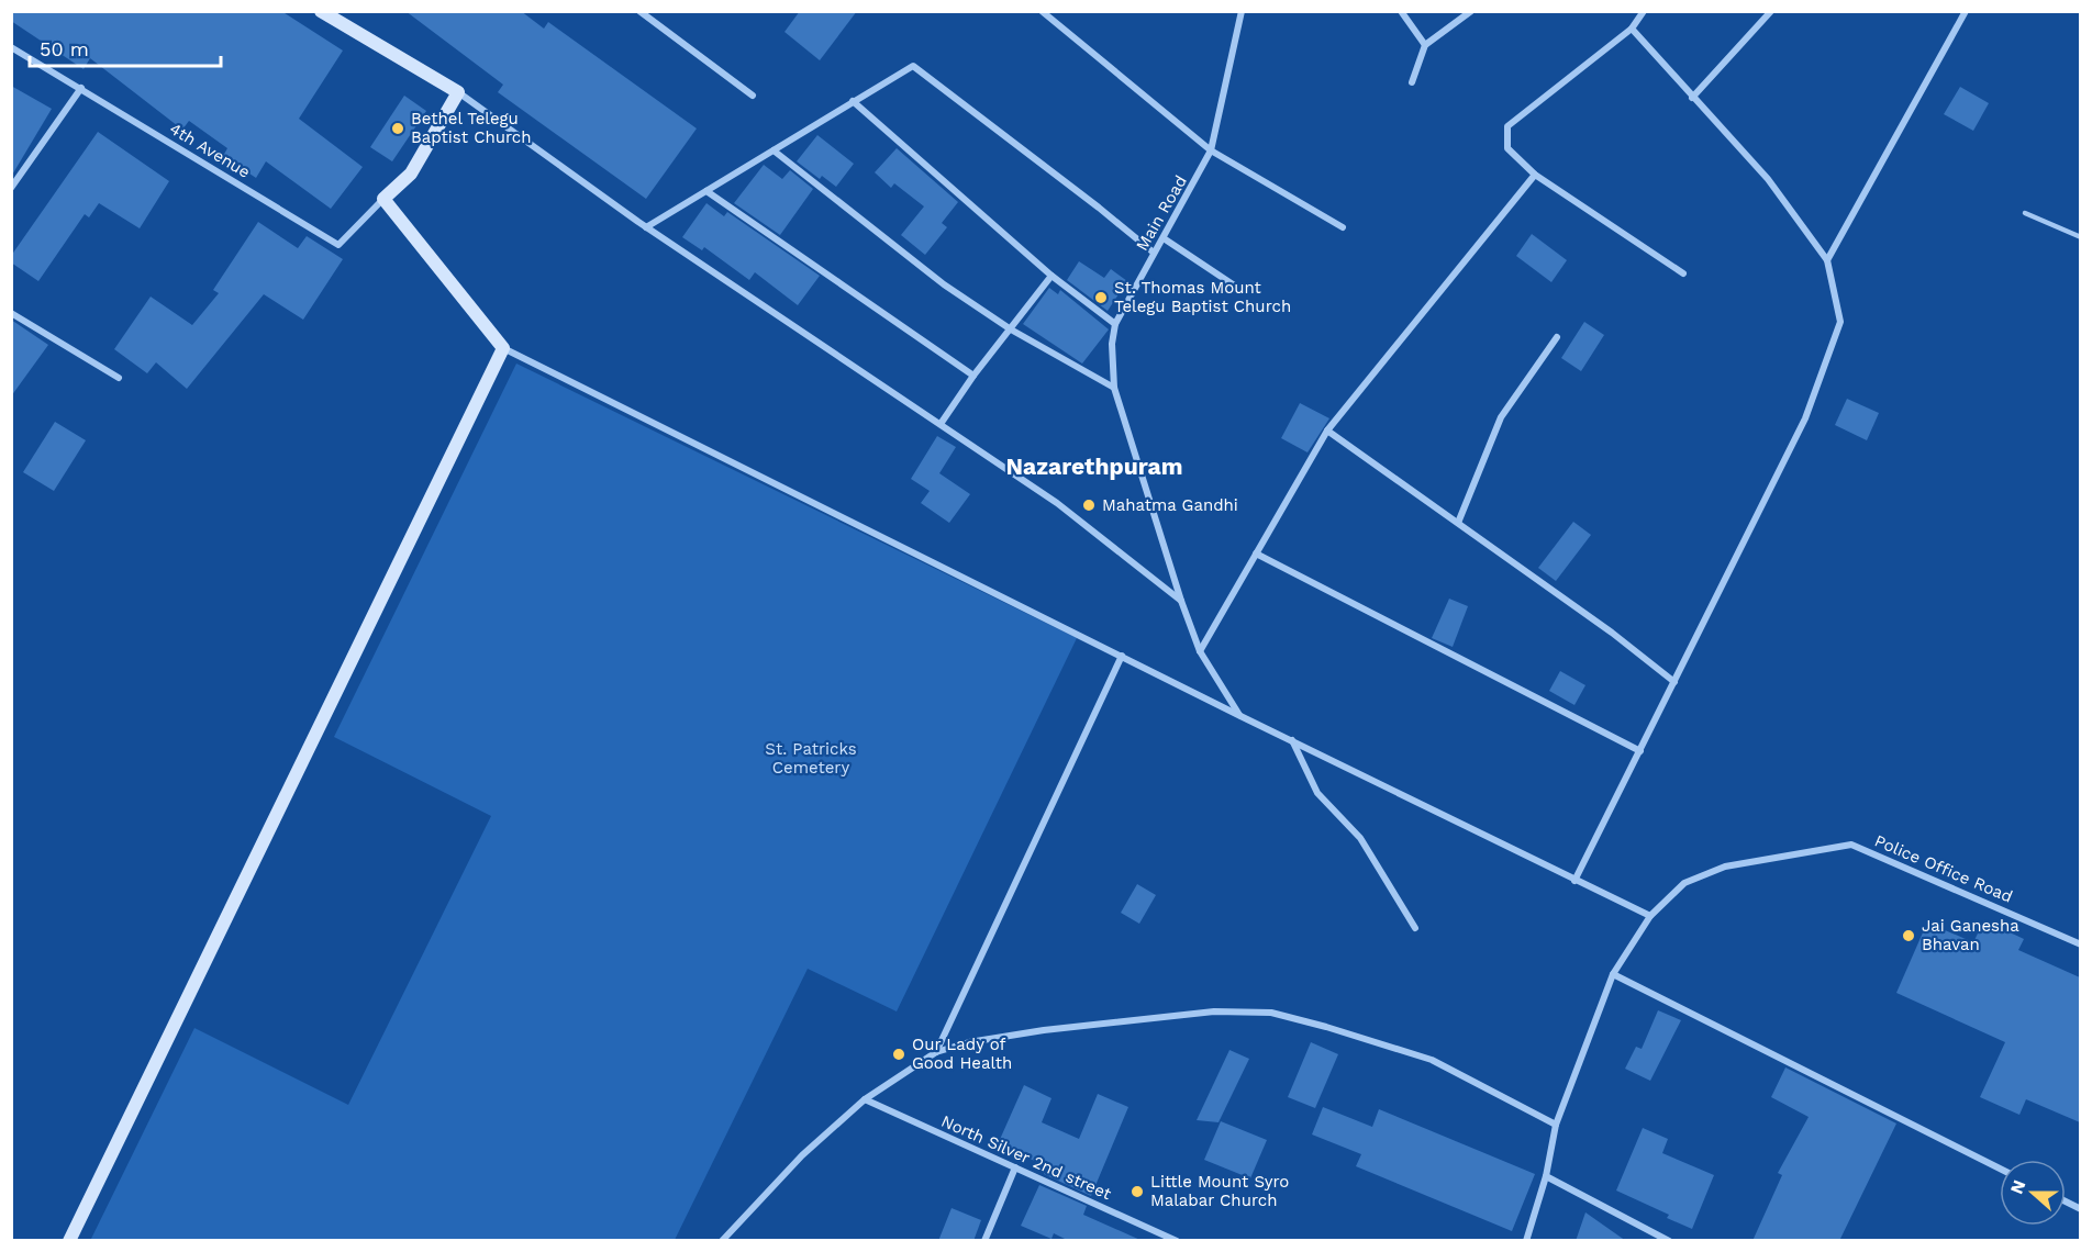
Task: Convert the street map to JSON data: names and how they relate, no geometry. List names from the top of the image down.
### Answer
{
  "streets": {
    "street": [
      "4th Avenue",
      "Main Road",
      "Police Office Road",
      "North Silver 2nd street"
    ]
  },
  "districts": ["Nazarethpuram"],
  "parks": ["St. Patricks Cemetery"],
  "places": [
    "Bethel Telegu Baptist Church",
    "St. Thomas Mount Telegu Baptist Church",
    "Mahatma Gandhi",
    "Jai Ganesha Bhavan",
    "Our Lady of Good Health",
    "Little Mount Syro Malabar Church"
  ],
  "scale_bar": "50 m",
  "north": "left"
}
